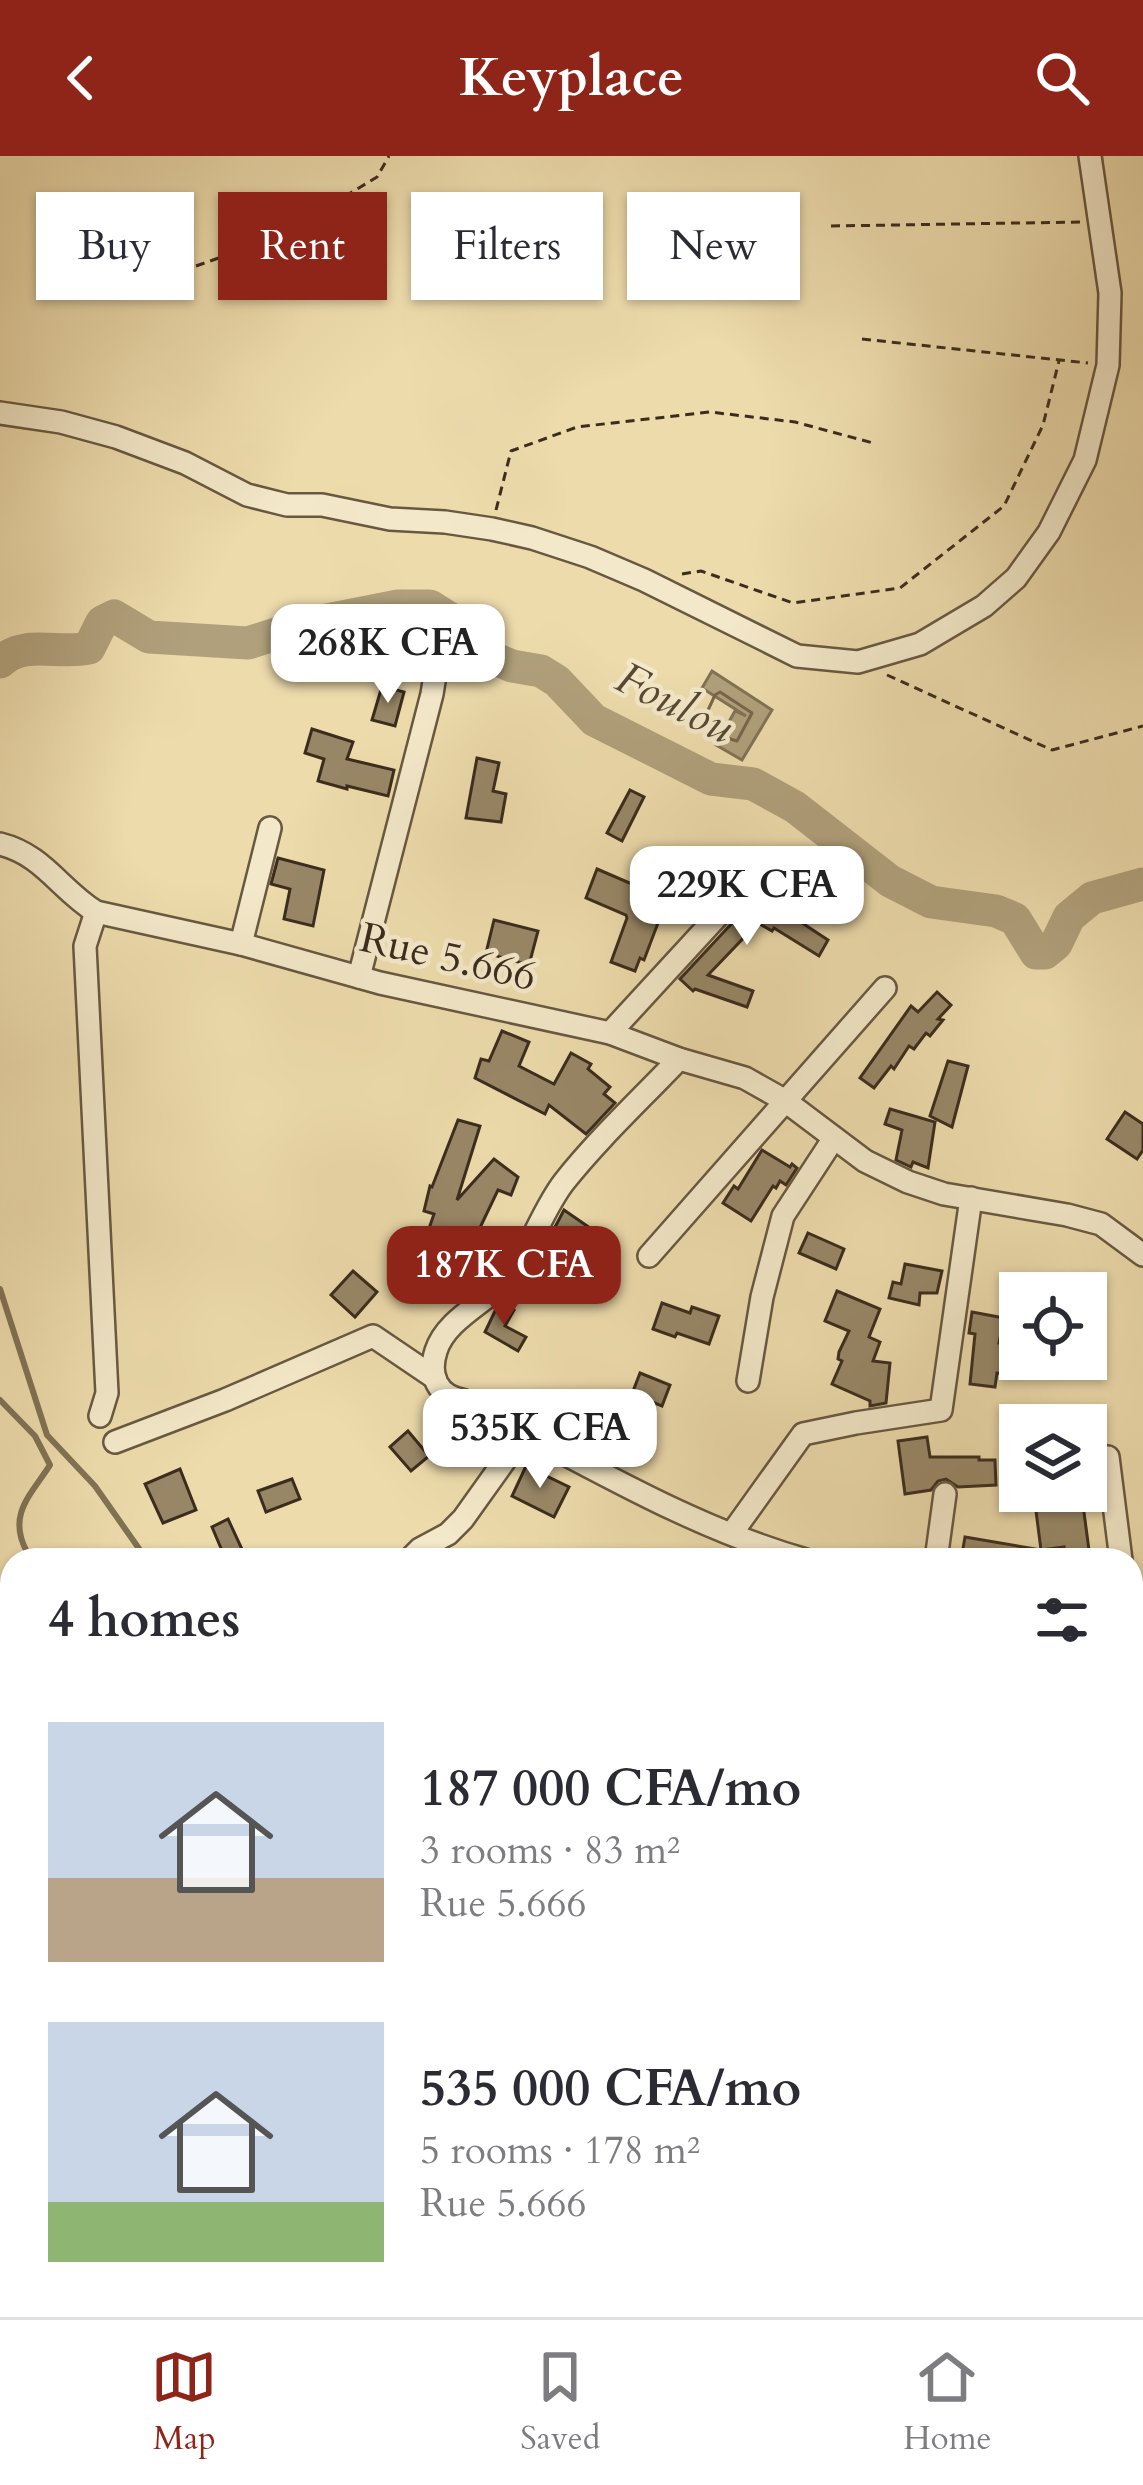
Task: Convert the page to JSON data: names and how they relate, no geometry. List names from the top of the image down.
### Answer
{
  "streets": {
    "street": ["Rue 5.666"]
  },
  "water": ["Foulou"],
  "page": {
    "header": "Keyplace",
    "chip": [
      "Buy",
      "Rent",
      "Filters",
      "New"
    ],
    "price": [
      "268K CFA",
      "229K CFA",
      "187K CFA",
      "535K CFA"
    ],
    "heading": "4 homes",
    "list": [
      {
        "name": "187 000 CFA/mo",
        "note": "3 rooms · 83 m² · Rue 5.666"
      },
      {
        "name": "535 000 CFA/mo",
        "note": "5 rooms · 178 m² · Rue 5.666"
      }
    ],
    "tabs": ["Map", "Saved", "Home"]
  }
}
